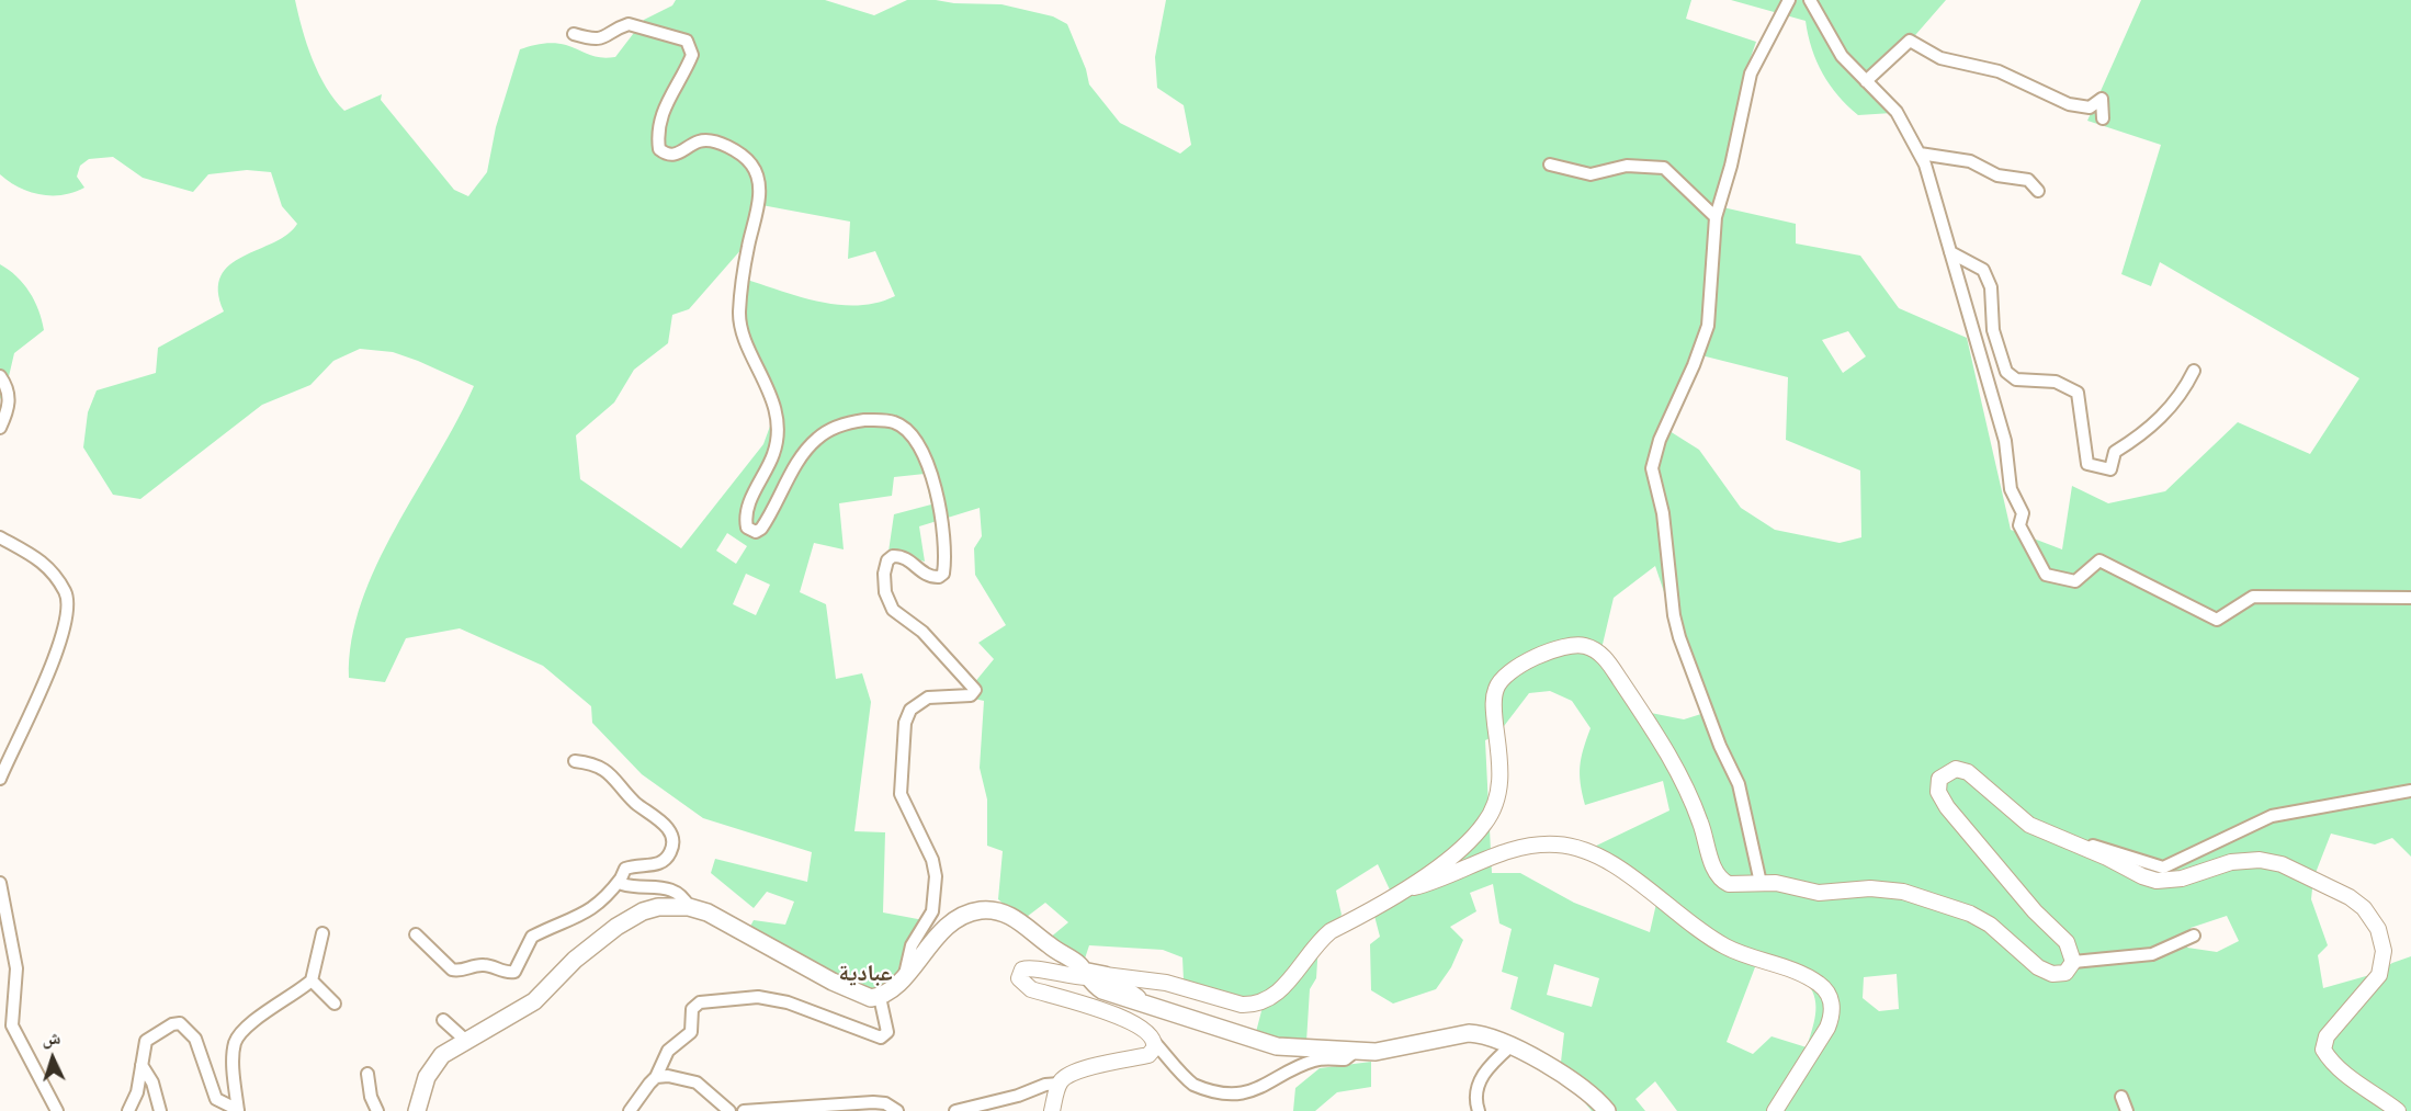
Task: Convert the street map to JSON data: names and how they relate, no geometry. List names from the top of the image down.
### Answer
{
  "districts": ["عبادية"],
  "north": "top"
}
